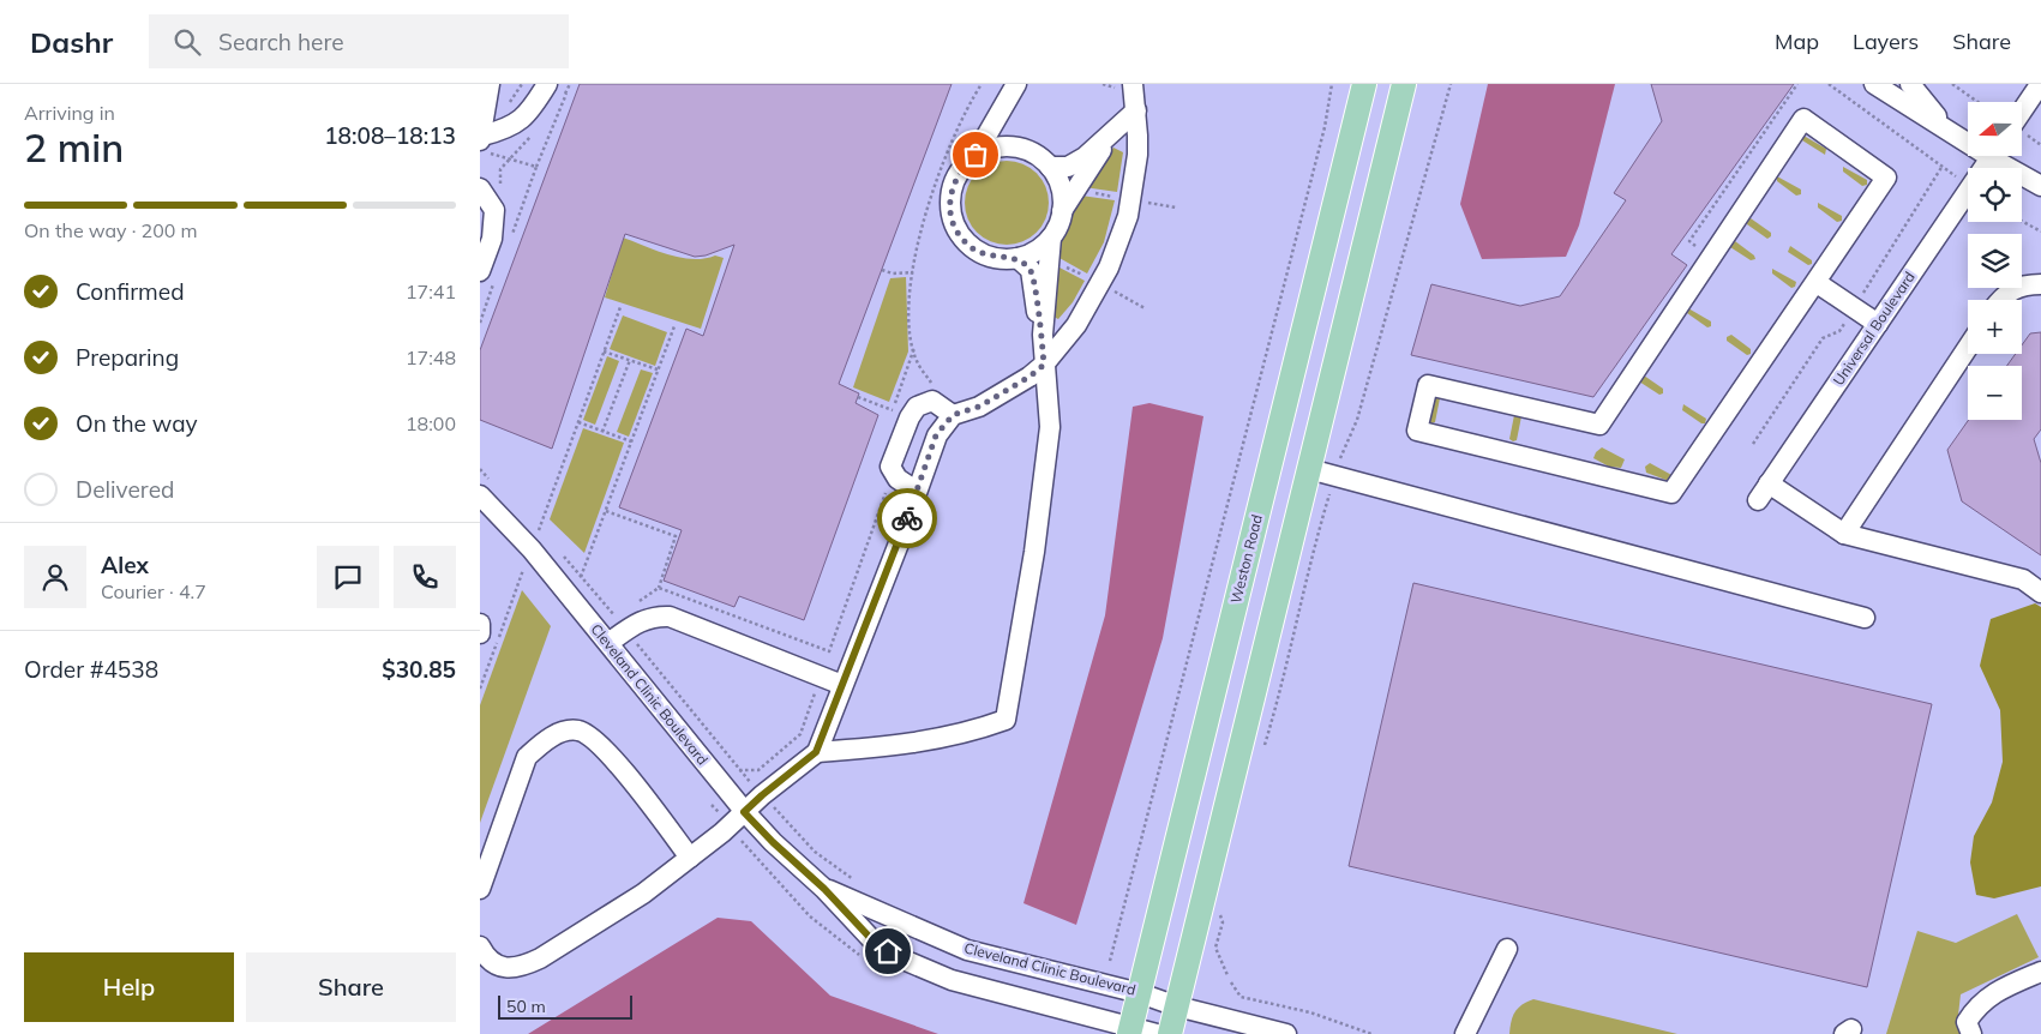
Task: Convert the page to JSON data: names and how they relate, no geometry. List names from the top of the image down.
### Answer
{
  "streets": {
    "main road": ["Weston Road"],
    "street": ["Universal Boulevard", "Cleveland Clinic Boulevard"]
  },
  "crossings": [
    ["Weston Road", "Cleveland Clinic Boulevard"]
  ],
  "scale_bar": "50 m",
  "north": "left",
  "page": {
    "header": "Dashr",
    "search": "Search here",
    "nav": ["Map", "Layers", "Share"],
    "heading": ["2 min", "Arriving in", "18:08–18:13"],
    "panel": [
      "Alex",
      "Courier · 4.7",
      "Order #4538",
      "$30.85"
    ],
    "map_buttons": ["+", "−"],
    "bar": "On the way · 200 m",
    "list": [
      ["Confirmed", "17:41"],
      ["Preparing", "17:48"],
      ["On the way", "18:00"],
      "Delivered"
    ],
    "buttons": ["Help", "Share"],
    "scale": "50 m"
  }
}
